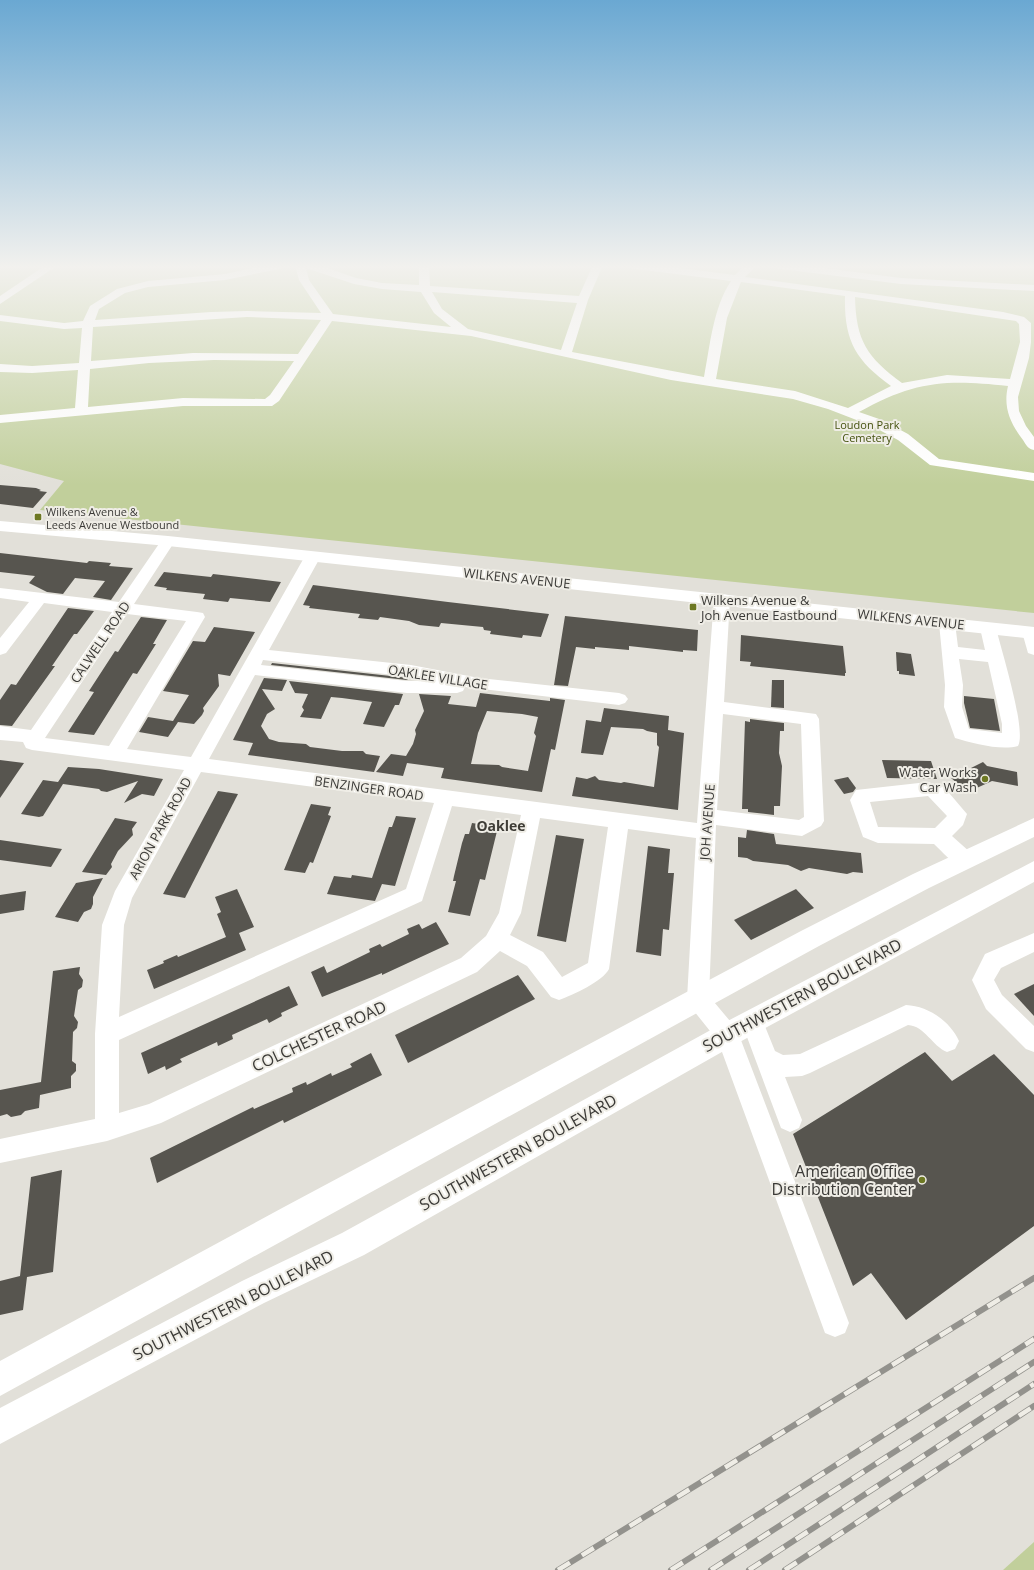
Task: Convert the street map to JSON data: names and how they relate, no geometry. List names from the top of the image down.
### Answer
{
  "streets": {
    "main road": ["WILKENS AVENUE", "SOUTHWESTERN BOULEVARD"],
    "street": [
      "CALWELL ROAD",
      "OAKLEE VILLAGE",
      "BENZINGER ROAD",
      "JOH AVENUE",
      "ARION PARK ROAD",
      "COLCHESTER ROAD"
    ]
  },
  "crossings": [
    ["WILKENS AVENUE", "CALWELL ROAD"],
    ["WILKENS AVENUE", "JOH AVENUE"],
    ["WILKENS AVENUE", "ARION PARK ROAD"],
    ["CALWELL ROAD", "BENZINGER ROAD"],
    ["OAKLEE VILLAGE", "ARION PARK ROAD"],
    ["BENZINGER ROAD", "JOH AVENUE"],
    ["BENZINGER ROAD", "ARION PARK ROAD"],
    ["BENZINGER ROAD", "COLCHESTER ROAD"],
    ["ARION PARK ROAD", "COLCHESTER ROAD"]
  ],
  "districts": ["Oaklee"],
  "parks": ["Loudon Park Cemetery"],
  "places": {
    "transit": ["Wilkens Avenue & Leeds Avenue Westbound", "Wilkens Avenue & Joh Avenue Eastbound"],
    "other": ["Water Works Car Wash", "American Office Distribution Center"]
  }
}
